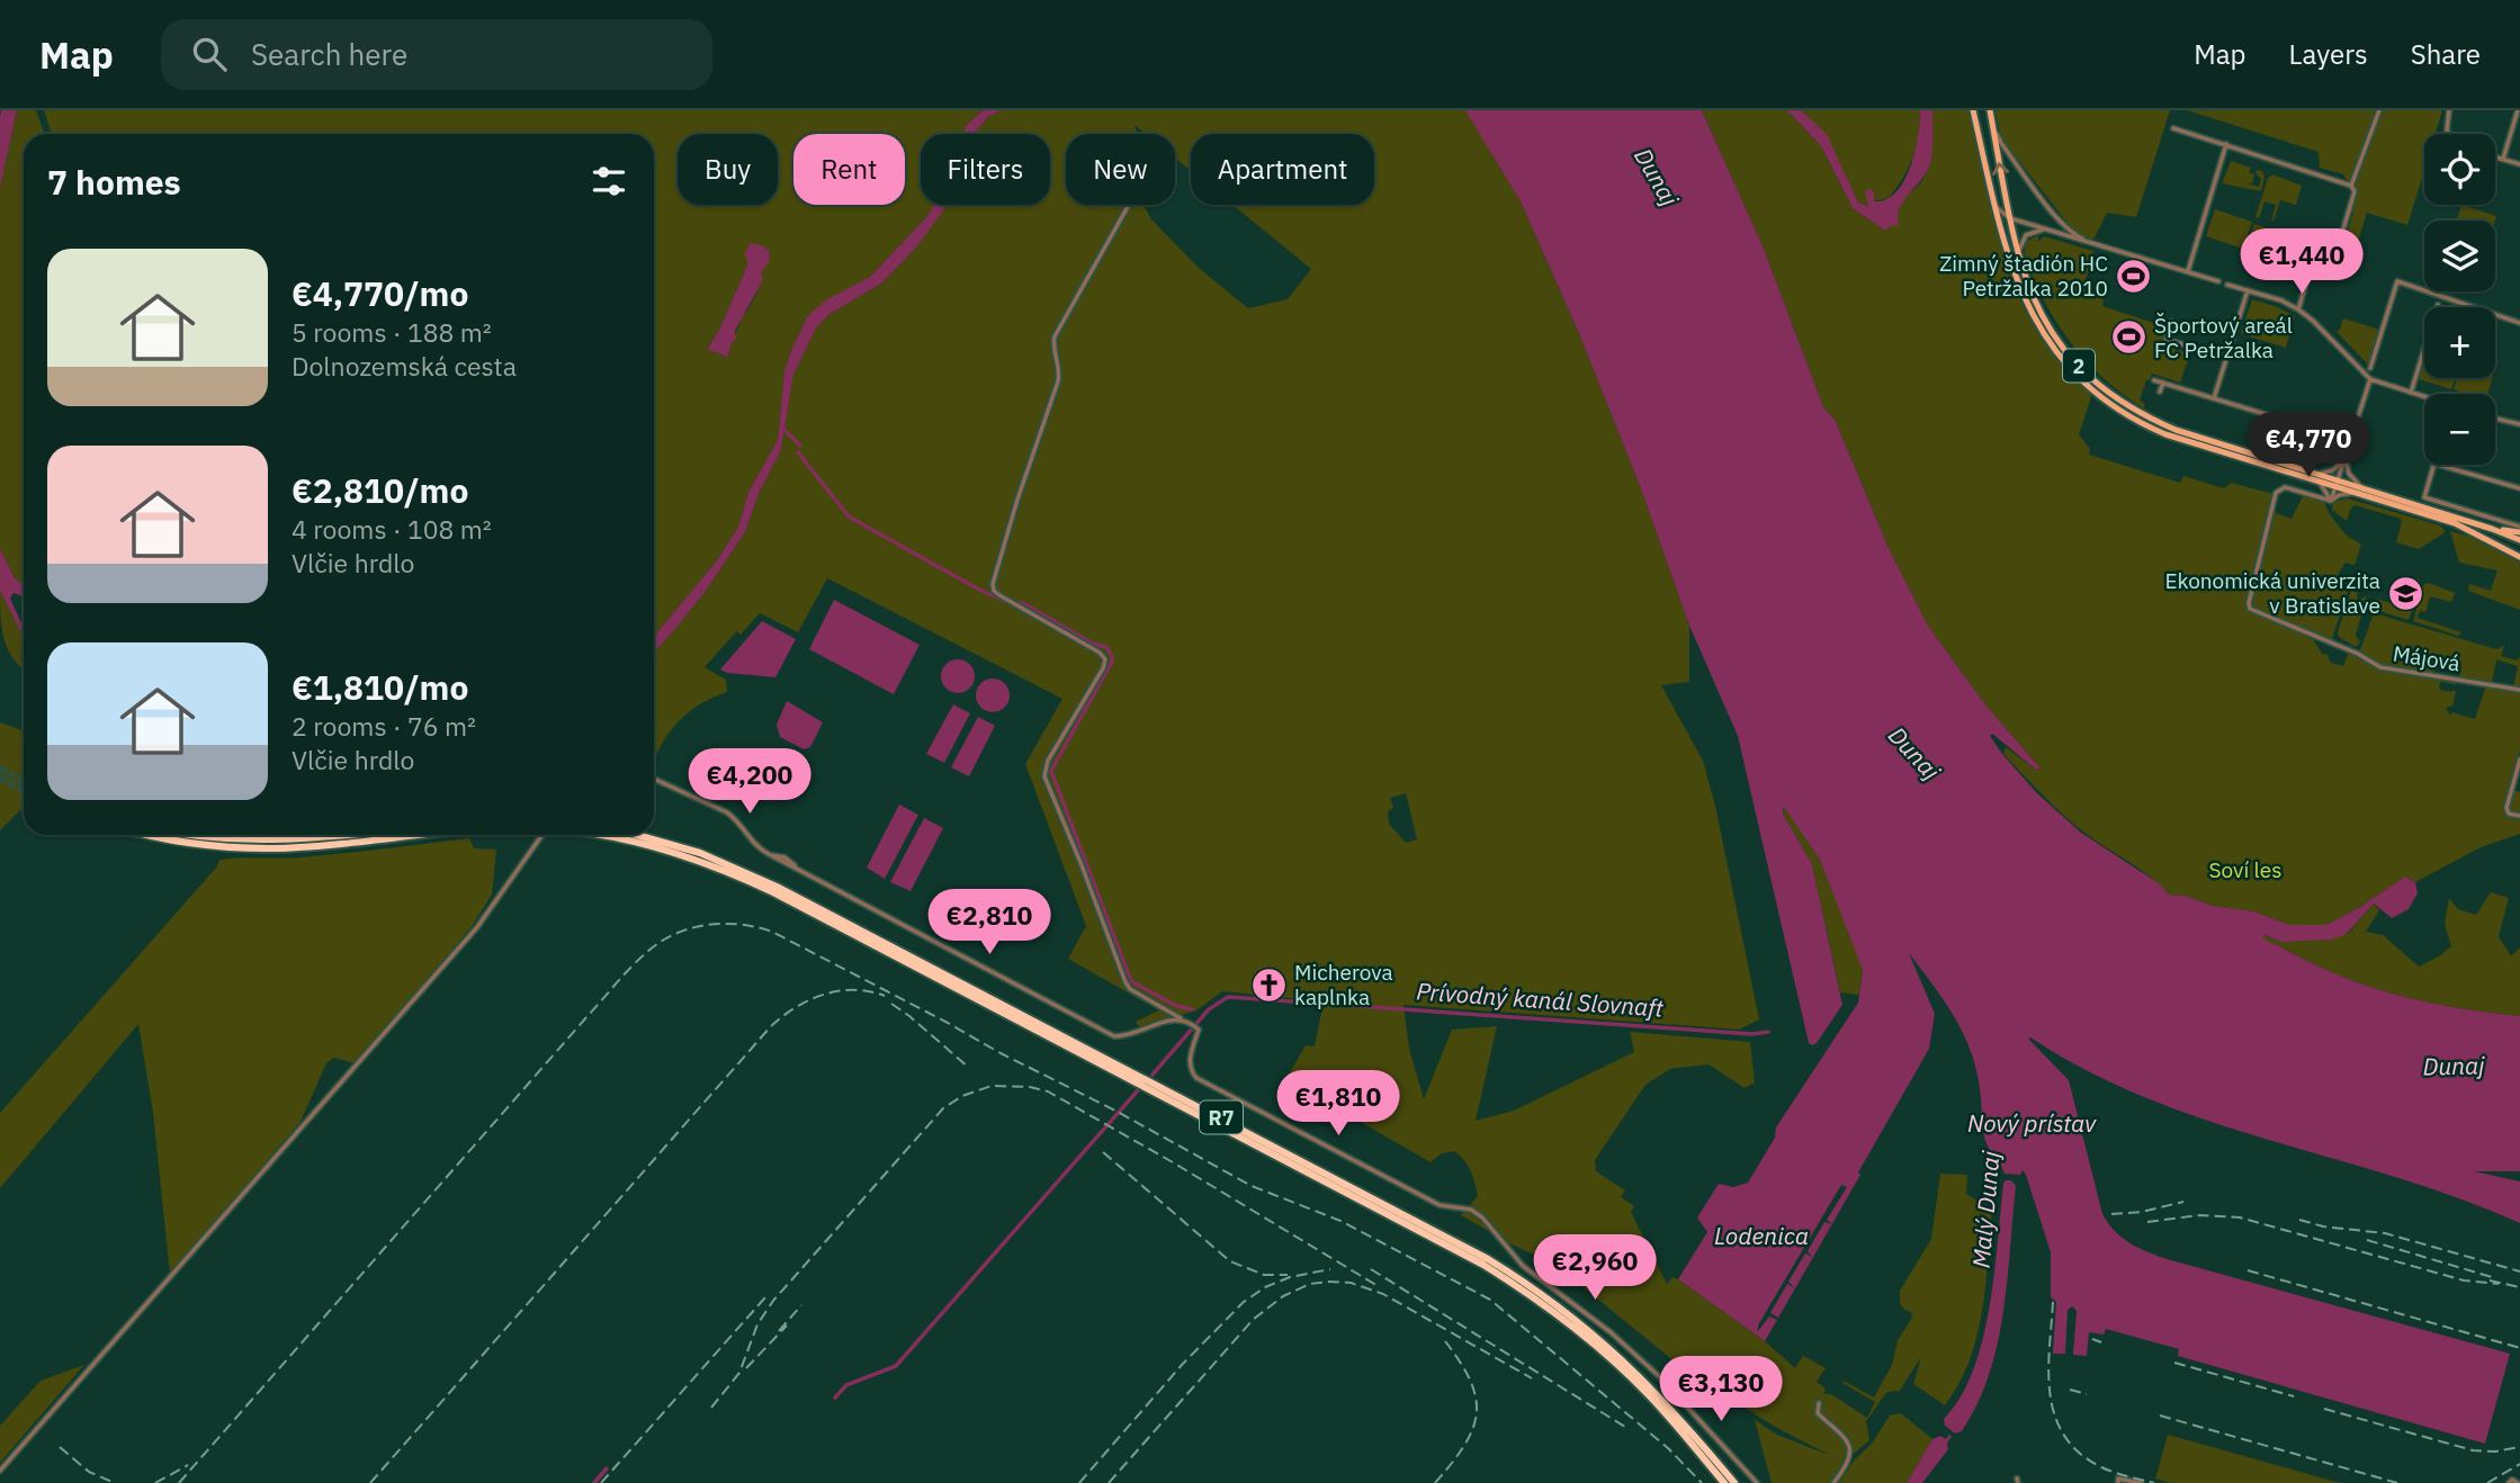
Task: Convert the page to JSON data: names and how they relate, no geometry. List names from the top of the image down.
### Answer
{
  "streets": {
    "highway": ["R7"],
    "main road": ["2"],
    "street": ["Májová"]
  },
  "water": [
    "Dunaj",
    "Prívodný kanál Slovnaft",
    "Nový prístav",
    "Malý Dunaj",
    "Lodenica"
  ],
  "parks": ["Soví les"],
  "places": {
    "sports": ["Zimný štadión HC Petržalka 2010", "Športový areál FC Petržalka"],
    "school or university": ["Ekonomická univerzita v Bratislave"],
    "church": ["Micherova kaplnka"]
  },
  "page": {
    "header": "Map",
    "search": "Search here",
    "nav": ["Map", "Layers", "Share"],
    "map_buttons": ["+", "−"],
    "chip": [
      "Buy",
      "Rent",
      "Filters",
      "New",
      "Apartment"
    ],
    "heading": "7 homes",
    "price": [
      "€1,440",
      "€4,770",
      "€4,200",
      "€2,810",
      "€1,810",
      "€2,960",
      "€3,130"
    ],
    "list": [
      {
        "name": "€4,770/mo",
        "note": "5 rooms · 188 m² · Dolnozemská cesta"
      },
      {
        "name": "€2,810/mo",
        "note": "4 rooms · 108 m² · Vlčie hrdlo"
      },
      {
        "name": "€1,810/mo",
        "note": "2 rooms · 76 m² · Vlčie hrdlo"
      }
    ]
  }
}
